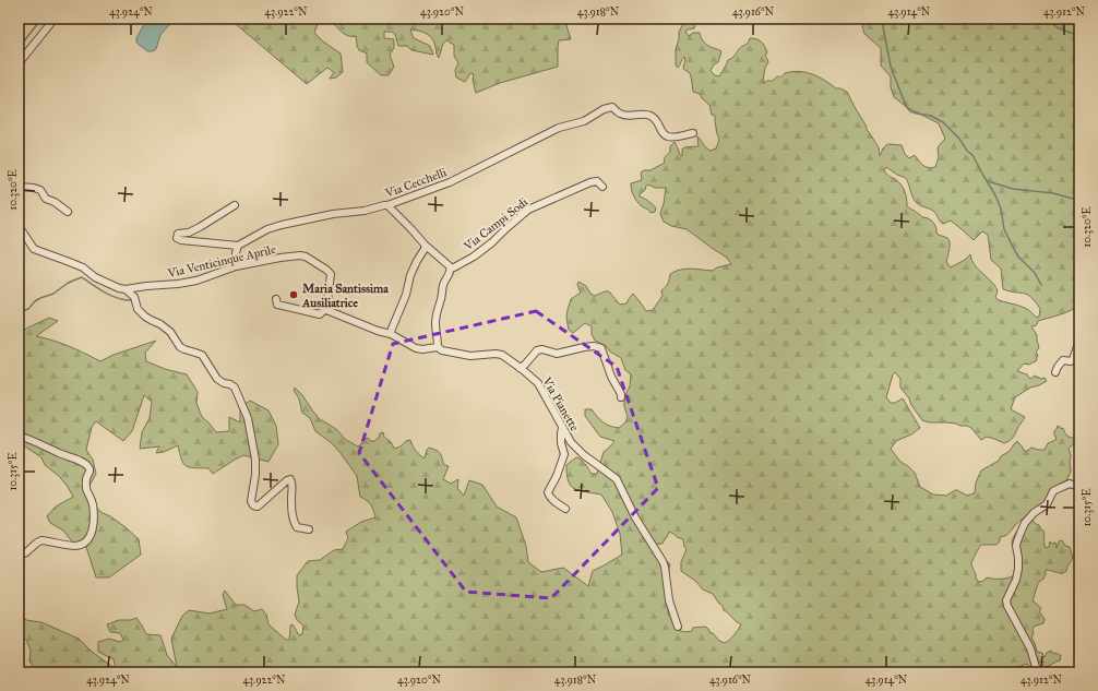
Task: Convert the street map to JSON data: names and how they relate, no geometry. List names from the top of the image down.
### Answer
{
  "streets": {
    "street": [
      "Via Cecchelli",
      "Via Campi Sodi",
      "Via Venticinque Aprile",
      "Via Pianette"
    ]
  },
  "places": ["Maria Santissima Ausiliatrice"],
  "coordinates": [
    "43.924°N",
    "43.922°N",
    "43.920°N",
    "43.918°N",
    "43.916°N",
    "43.914°N",
    "43.912°N",
    "10.320°E",
    "10.315°E"
  ]
}
